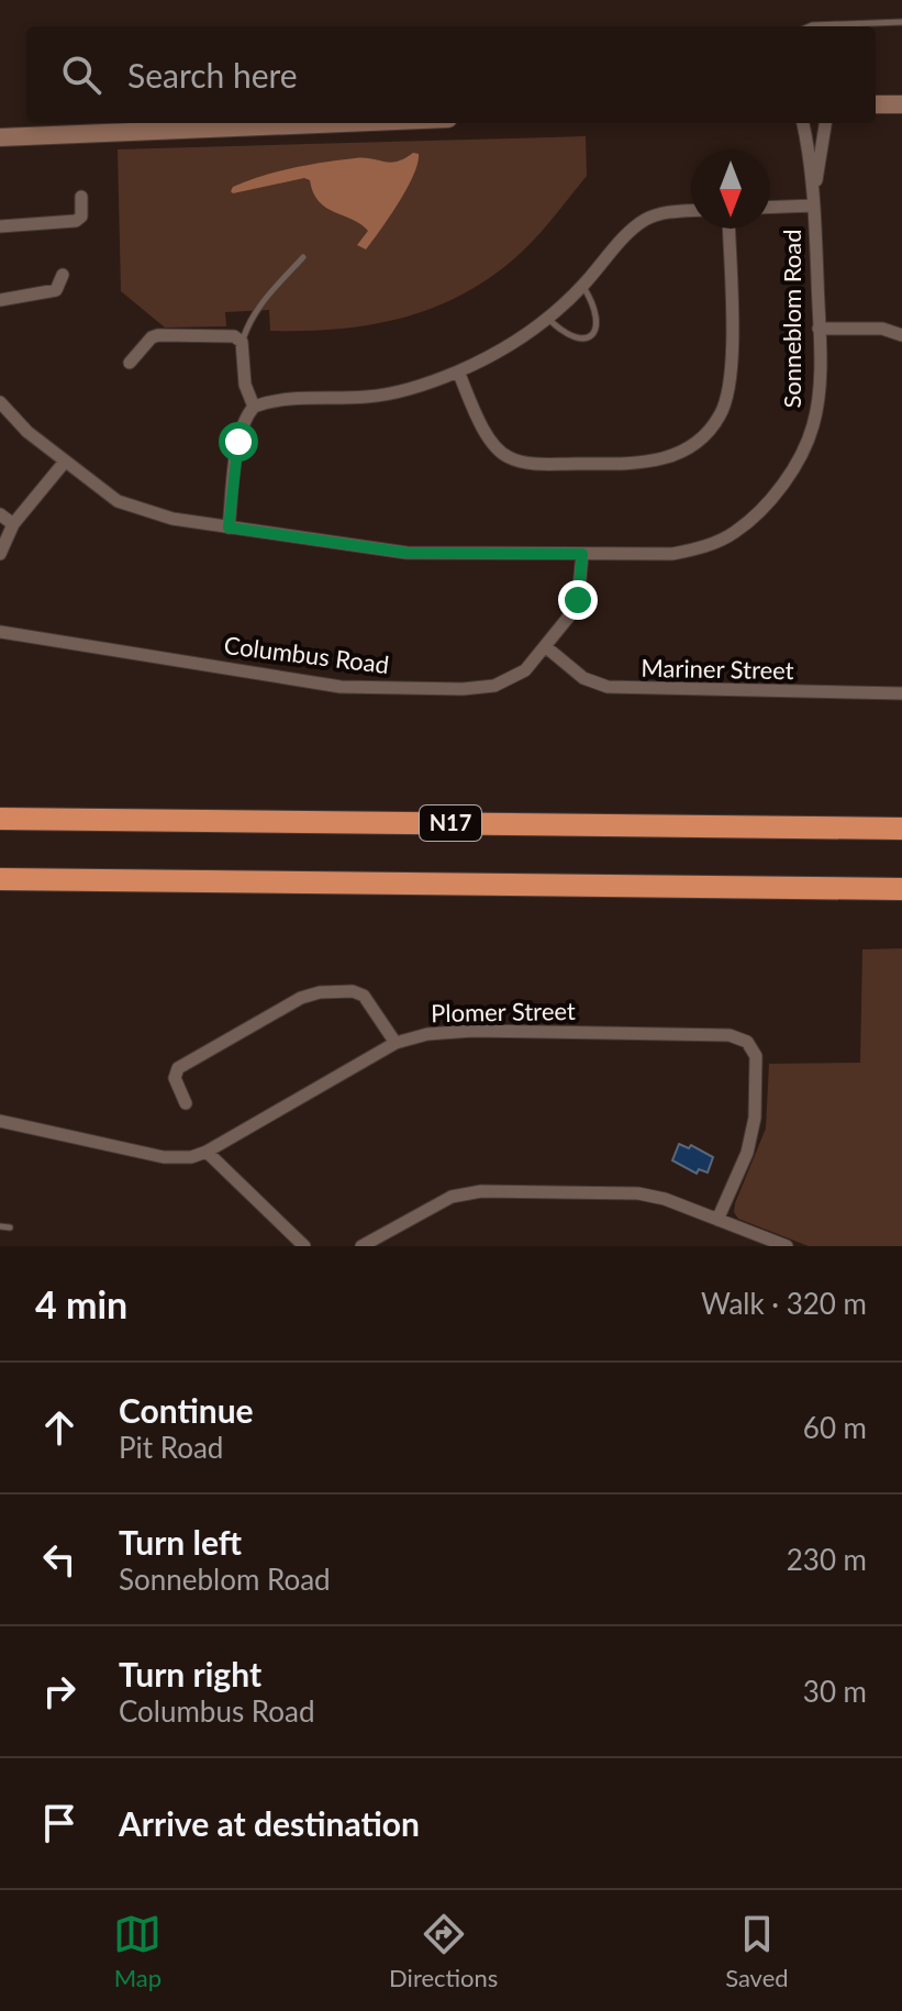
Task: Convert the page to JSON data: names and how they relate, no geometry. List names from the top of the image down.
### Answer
{
  "streets": {
    "highway": ["N17"],
    "street": [
      "Sonneblom Road",
      "Columbus Road",
      "Mariner Street",
      "Plomer Street"
    ]
  },
  "crossings": [
    ["Sonneblom Road", "Columbus Road"],
    ["Columbus Road", "Mariner Street"]
  ],
  "north": "bottom",
  "page": {
    "search": "Search here",
    "heading": ["4 min", "Walk · 320 m"],
    "list": [
      ["Continue", "Pit Road", "60 m"],
      ["Turn left", "Sonneblom Road", "230 m"],
      ["Turn right", "Columbus Road", "30 m"],
      "Arrive at destination"
    ],
    "nav": ["Map", "Directions", "Saved"]
  }
}
